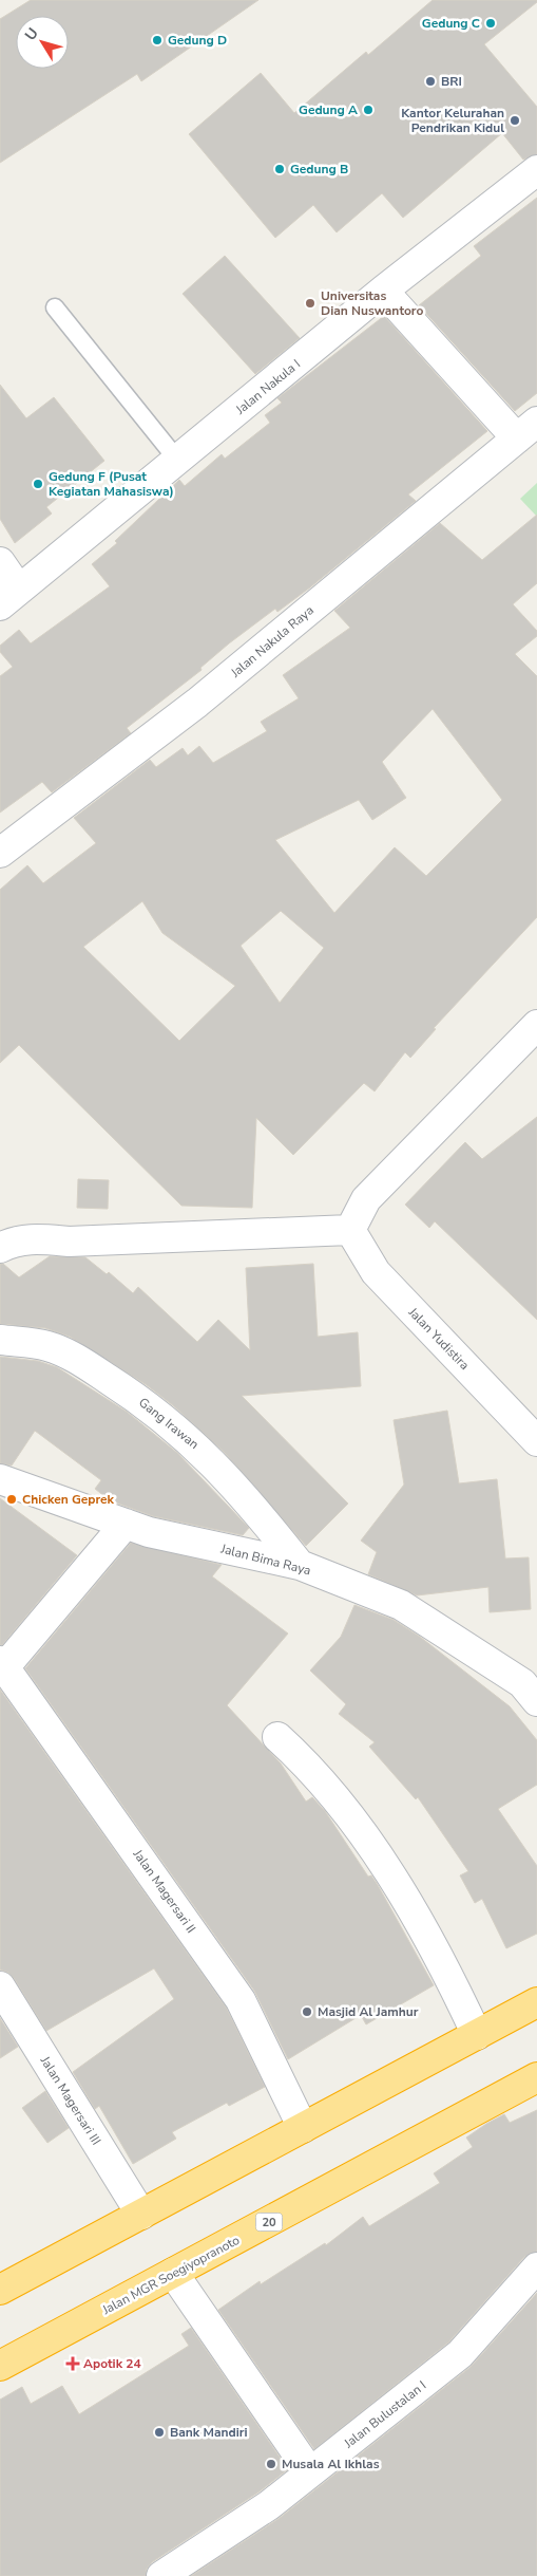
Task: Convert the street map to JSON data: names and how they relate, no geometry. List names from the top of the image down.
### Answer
{
  "streets": {
    "highway": ["20", "Jalan MGR Soegiyopranoto"],
    "street": [
      "Jalan Nakula I",
      "Jalan Nakula Raya",
      "Jalan Yudistira",
      "Gang Irawan",
      "Jalan Bima Raya",
      "Jalan Magersari II",
      "Jalan Magersari III",
      "Jalan Bulustalan I"
    ]
  },
  "crossings": [
    ["Gang Irawan", "Jalan Bima Raya"],
    ["Jalan Bima Raya", "Jalan Magersari II"]
  ],
  "places": {
    "other": [
      "Gedung C",
      "Gedung D",
      "BRI",
      "Gedung A",
      "Kantor Kelurahan Pendrikan Kidul",
      "Gedung B",
      "Universitas Dian Nuswantoro",
      "Gedung F (Pusat Kegiatan Mahasiswa)",
      "Chicken Geprek",
      "Masjid Al Jamhur",
      "Bank Mandiri",
      "Musala Al Ikhlas"
    ],
    "health": ["Apotik 24"]
  },
  "north": "top left"
}
